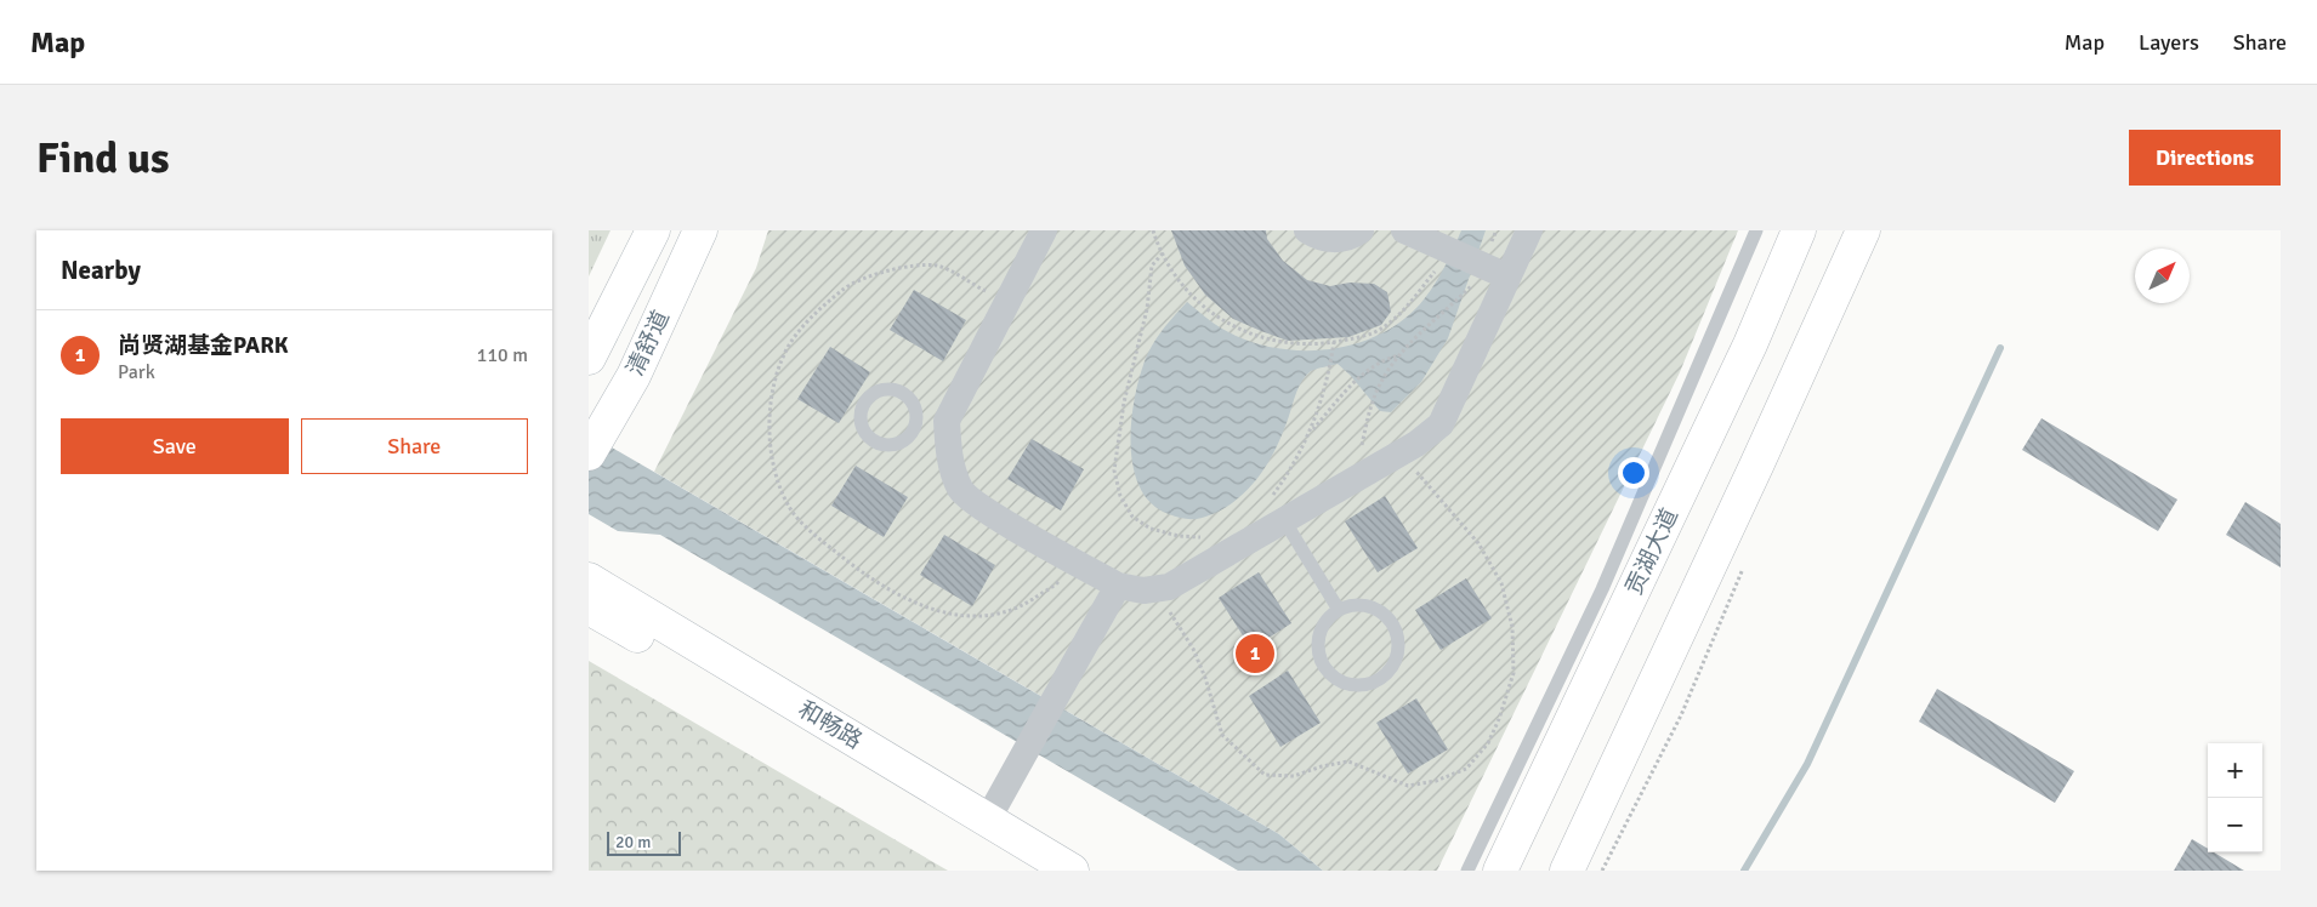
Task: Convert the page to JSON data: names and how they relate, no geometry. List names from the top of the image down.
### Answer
{
  "streets": {
    "street": ["清舒道", "贡湖大道", "和畅路"]
  },
  "scale_bar": "20 m",
  "north": "top right",
  "page": {
    "header": "Map",
    "nav": ["Map", "Layers", "Share"],
    "buttons": [
      "Directions",
      ["Save", "Share"]
    ],
    "title": "Find us",
    "heading": "Nearby",
    "list": [
      {
        "mark": "1",
        "name": "尚贤湖基金PARK",
        "note": "Park",
        "value": "110 m"
      }
    ],
    "pins": "1",
    "map_buttons": ["+", "−"],
    "scale": "20 m"
  }
}
